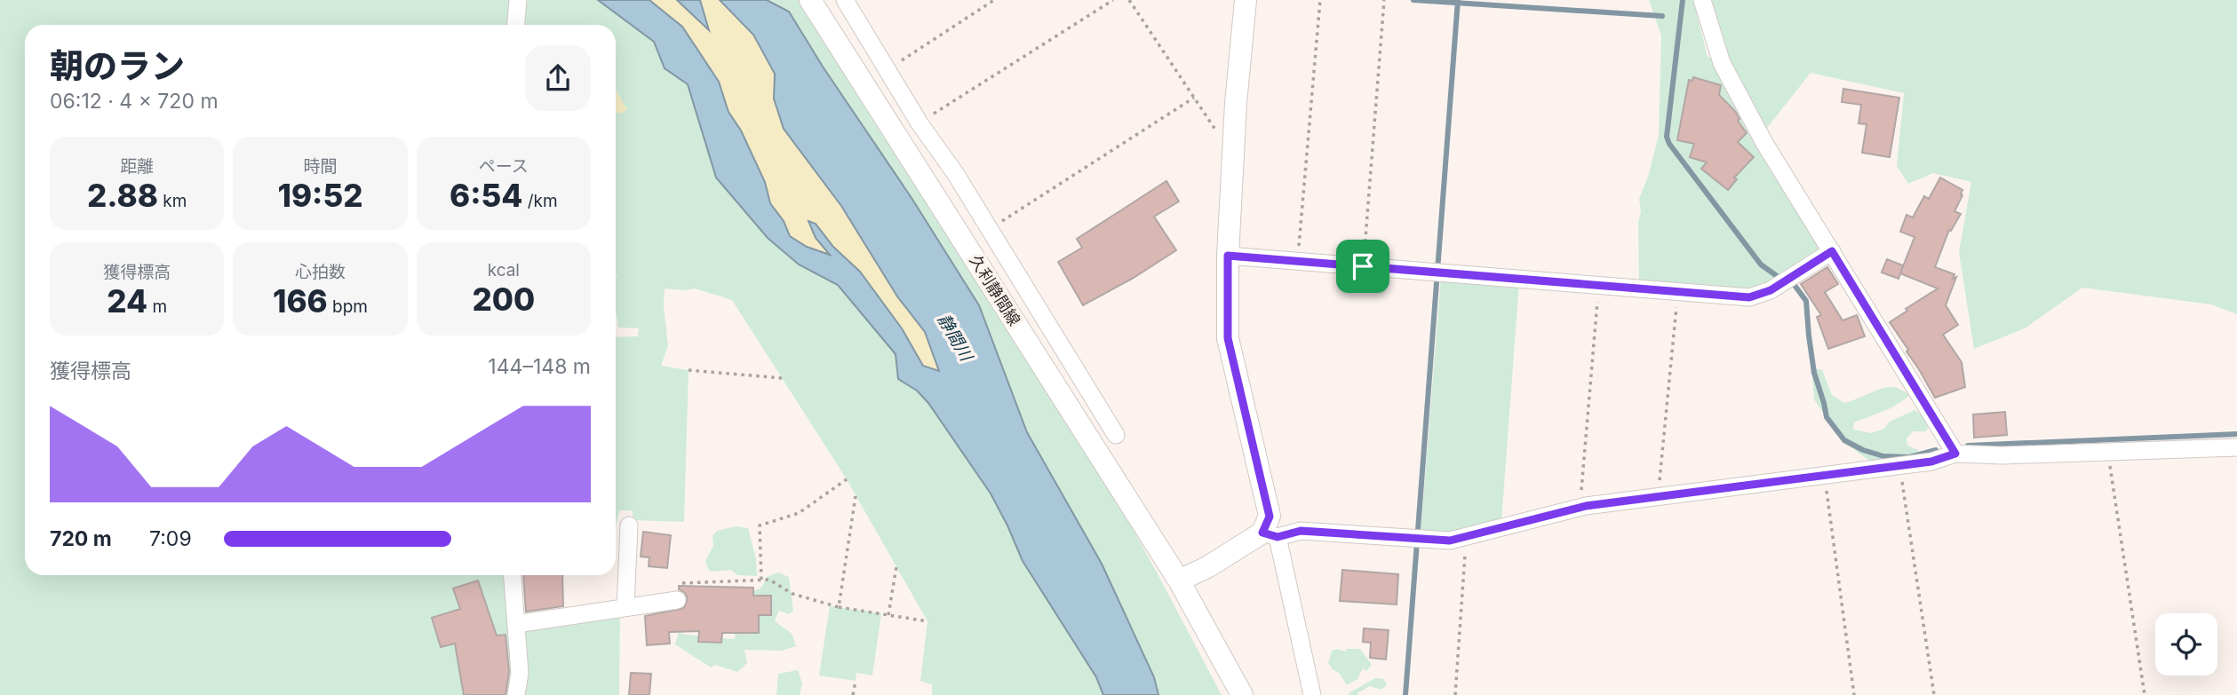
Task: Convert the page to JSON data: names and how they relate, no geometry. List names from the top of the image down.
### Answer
{
  "streets": {
    "main road": ["久利静間線"]
  },
  "water": ["静間川"],
  "page": {
    "heading": ["朝のラン", "06:12 · 4 × 720 m"],
    "stats": [
      ["距離", "2.88 km"],
      ["時間", "19:52"],
      ["ペース", "6:54 /km"],
      ["獲得標高", "24 m"],
      ["心拍数", "166 bpm"],
      ["kcal", "200"]
    ],
    "chart": ["獲得標高", "144–148 m"],
    "list": [
      {
        "name": "720 m",
        "note": "7:09"
      }
    ]
  }
}
